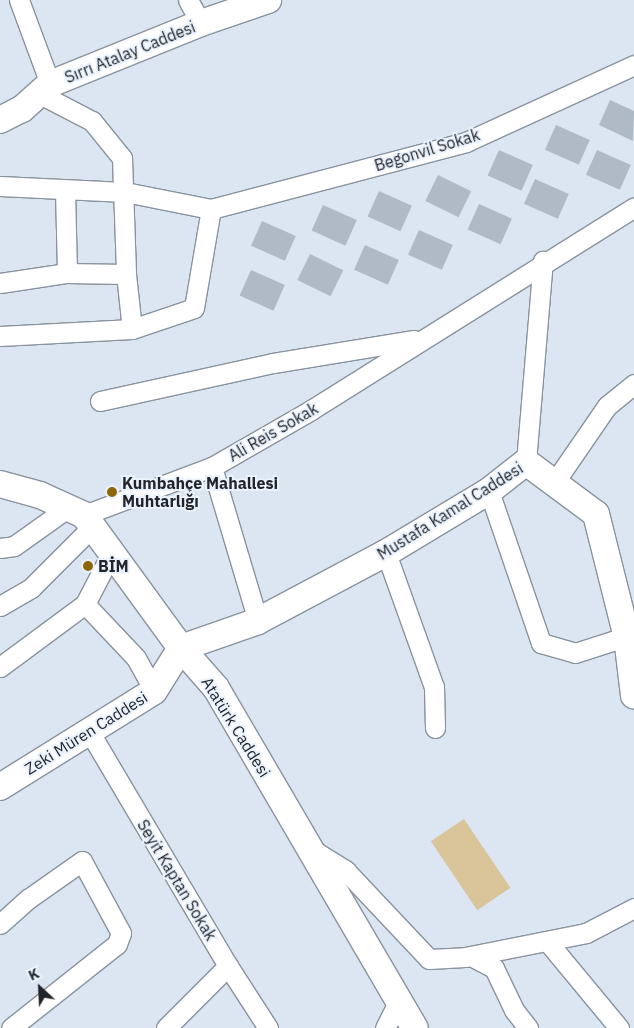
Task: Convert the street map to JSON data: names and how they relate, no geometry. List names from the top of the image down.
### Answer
{
  "streets": {
    "street": [
      "Sırrı Atalay Caddesi",
      "Begonvil Sokak",
      "Ali Reis Sokak",
      "Mustafa Kamal Caddesi",
      "Atatürk Caddesi",
      "Zeki Müren Caddesi",
      "Seyit Kaptan Sokak"
    ]
  },
  "crossings": [
    ["Ali Reis Sokak", "Atatürk Caddesi"],
    ["Mustafa Kamal Caddesi", "Atatürk Caddesi"],
    ["Mustafa Kamal Caddesi", "Zeki Müren Caddesi"],
    ["Atatürk Caddesi", "Zeki Müren Caddesi"],
    ["Zeki Müren Caddesi", "Seyit Kaptan Sokak"]
  ],
  "places": ["Kumbahçe Mahallesi Muhtarlığı", "BİM"],
  "north": "top left"
}
